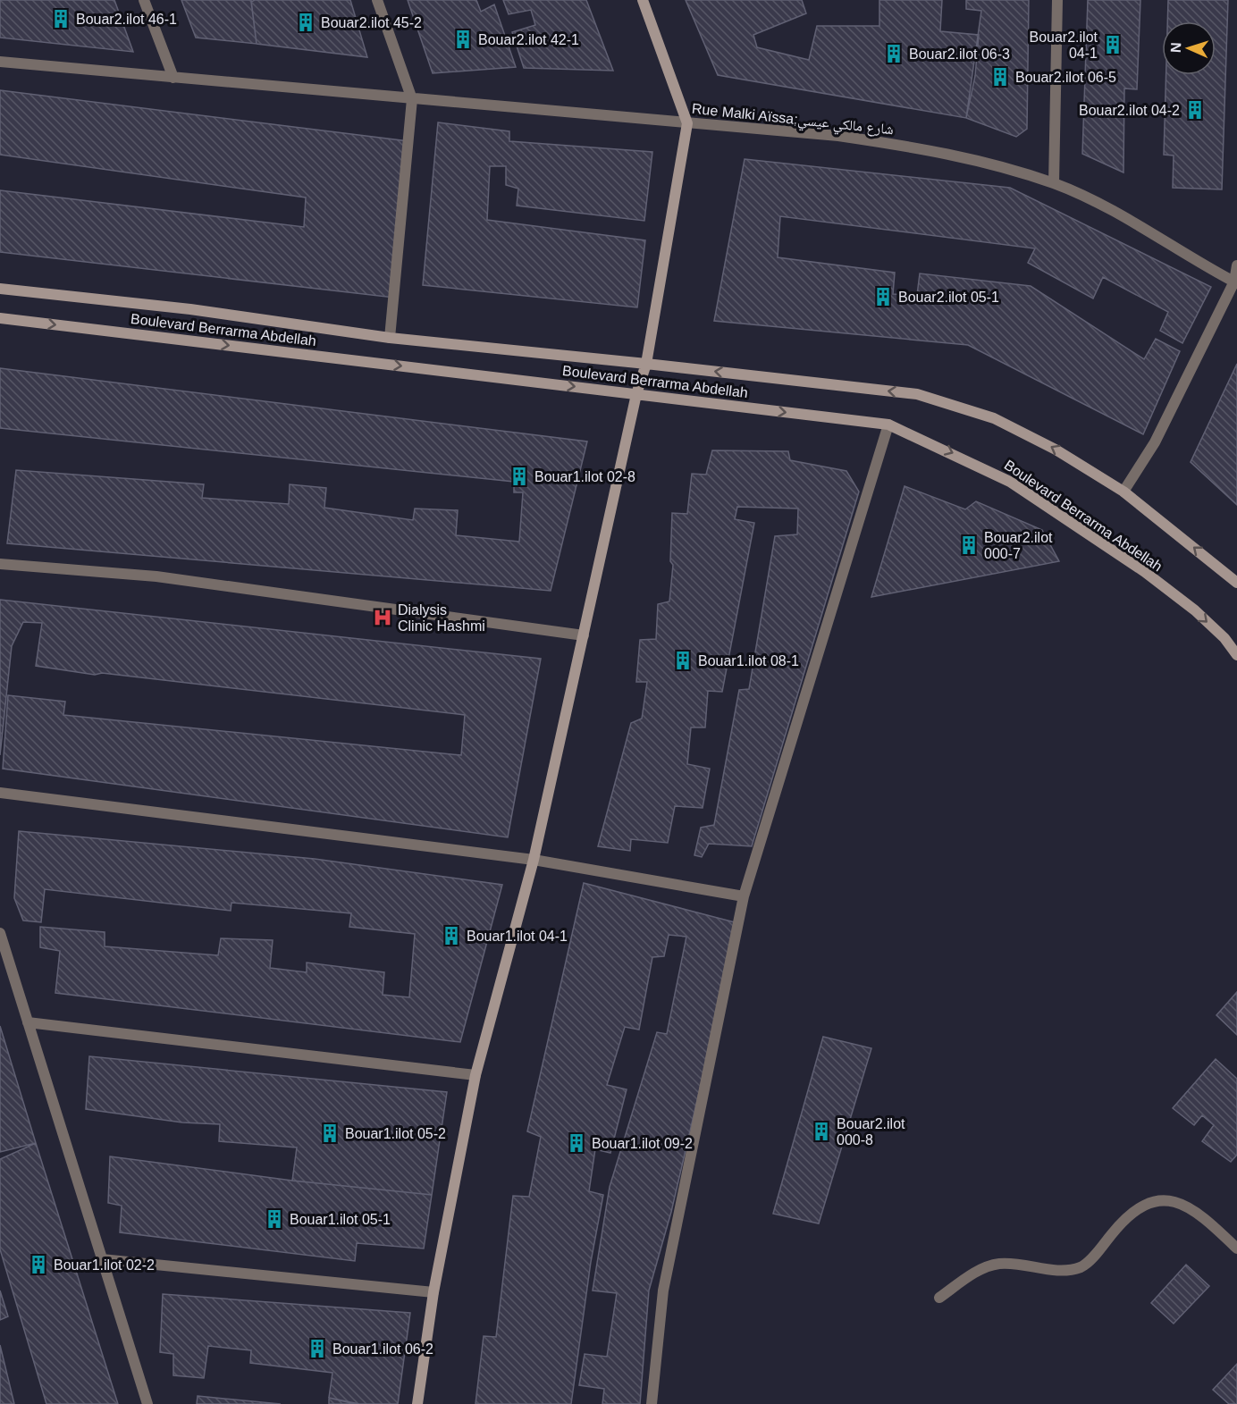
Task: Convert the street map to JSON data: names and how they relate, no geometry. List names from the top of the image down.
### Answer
{
  "streets": {
    "main road": ["Boulevard Berrarma Abdellah"],
    "street": ["Rue Malki Aïssa;شارع مالكي عيسي"]
  },
  "places": {
    "building": [
      "Bouar2.ilot 46-1",
      "Bouar2.ilot 45-2",
      "Bouar2.ilot 42-1",
      "Bouar2.ilot 04-1",
      "Bouar2.ilot 06-3",
      "Bouar2.ilot 06-5",
      "Bouar2.ilot 04-2",
      "Bouar2.ilot 05-1",
      "Bouar1.ilot 02-8",
      "Bouar2.ilot 000-7",
      "Bouar1.ilot 08-1",
      "Bouar1.ilot 04-1",
      "Bouar2.ilot 000-8",
      "Bouar1.ilot 05-2",
      "Bouar1.ilot 09-2",
      "Bouar1.ilot 05-1",
      "Bouar1.ilot 02-2",
      "Bouar1.ilot 06-2"
    ],
    "hospital": ["Dialysis Clinic Hashmi"]
  },
  "north": "left"
}
